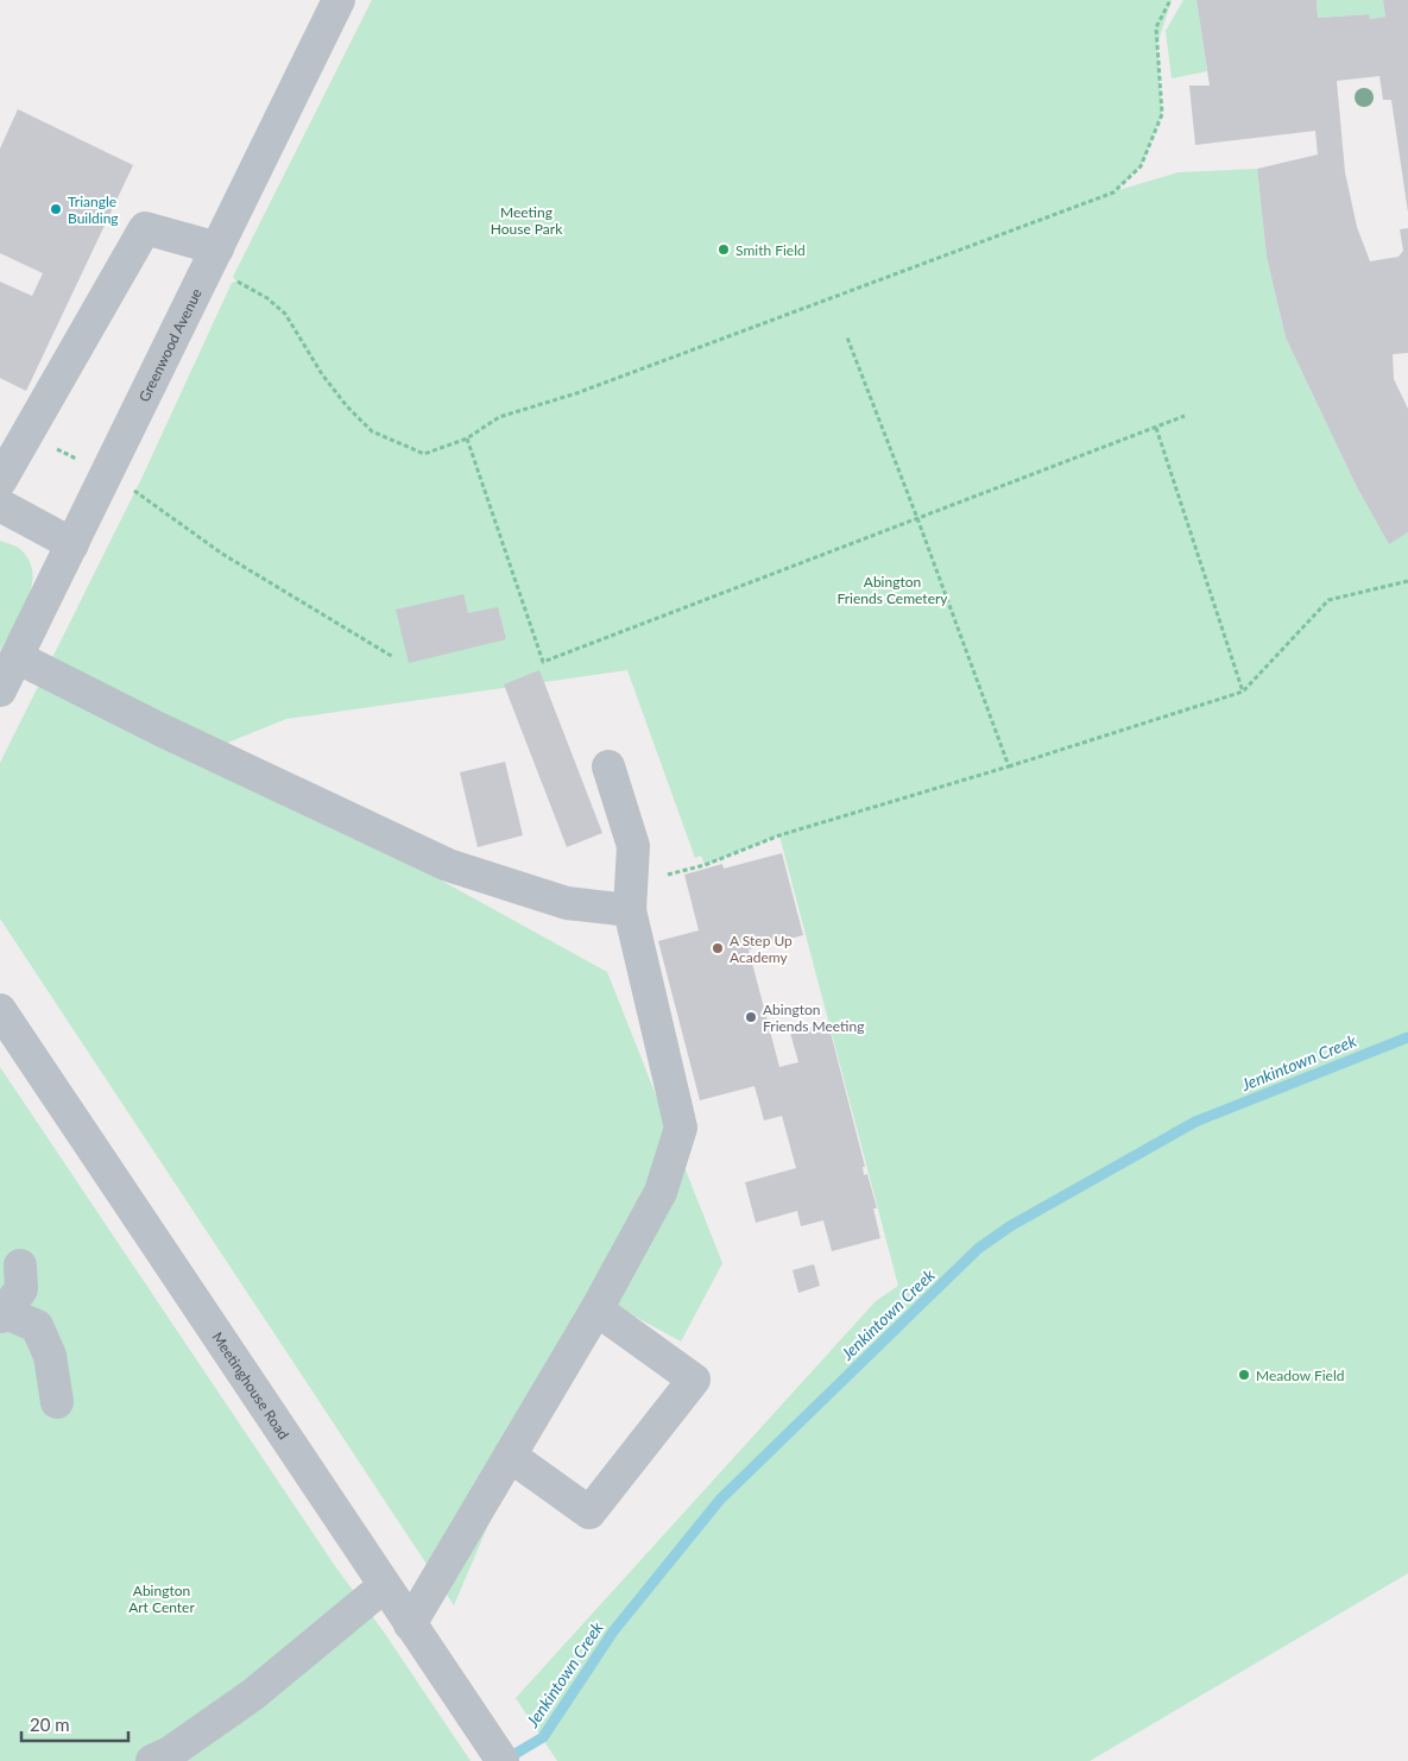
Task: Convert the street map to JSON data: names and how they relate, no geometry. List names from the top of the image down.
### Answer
{
  "streets": {
    "street": ["Greenwood Avenue", "Meetinghouse Road"]
  },
  "water": ["Jenkintown Creek"],
  "parks": ["Meeting House Park", "Abington Friends Cemetery", "Abington Art Center"],
  "places": [
    "Triangle Building",
    "Smith Field",
    "A Step Up Academy",
    "Abington Friends Meeting",
    "Meadow Field"
  ],
  "scale_bar": "20 m"
}
